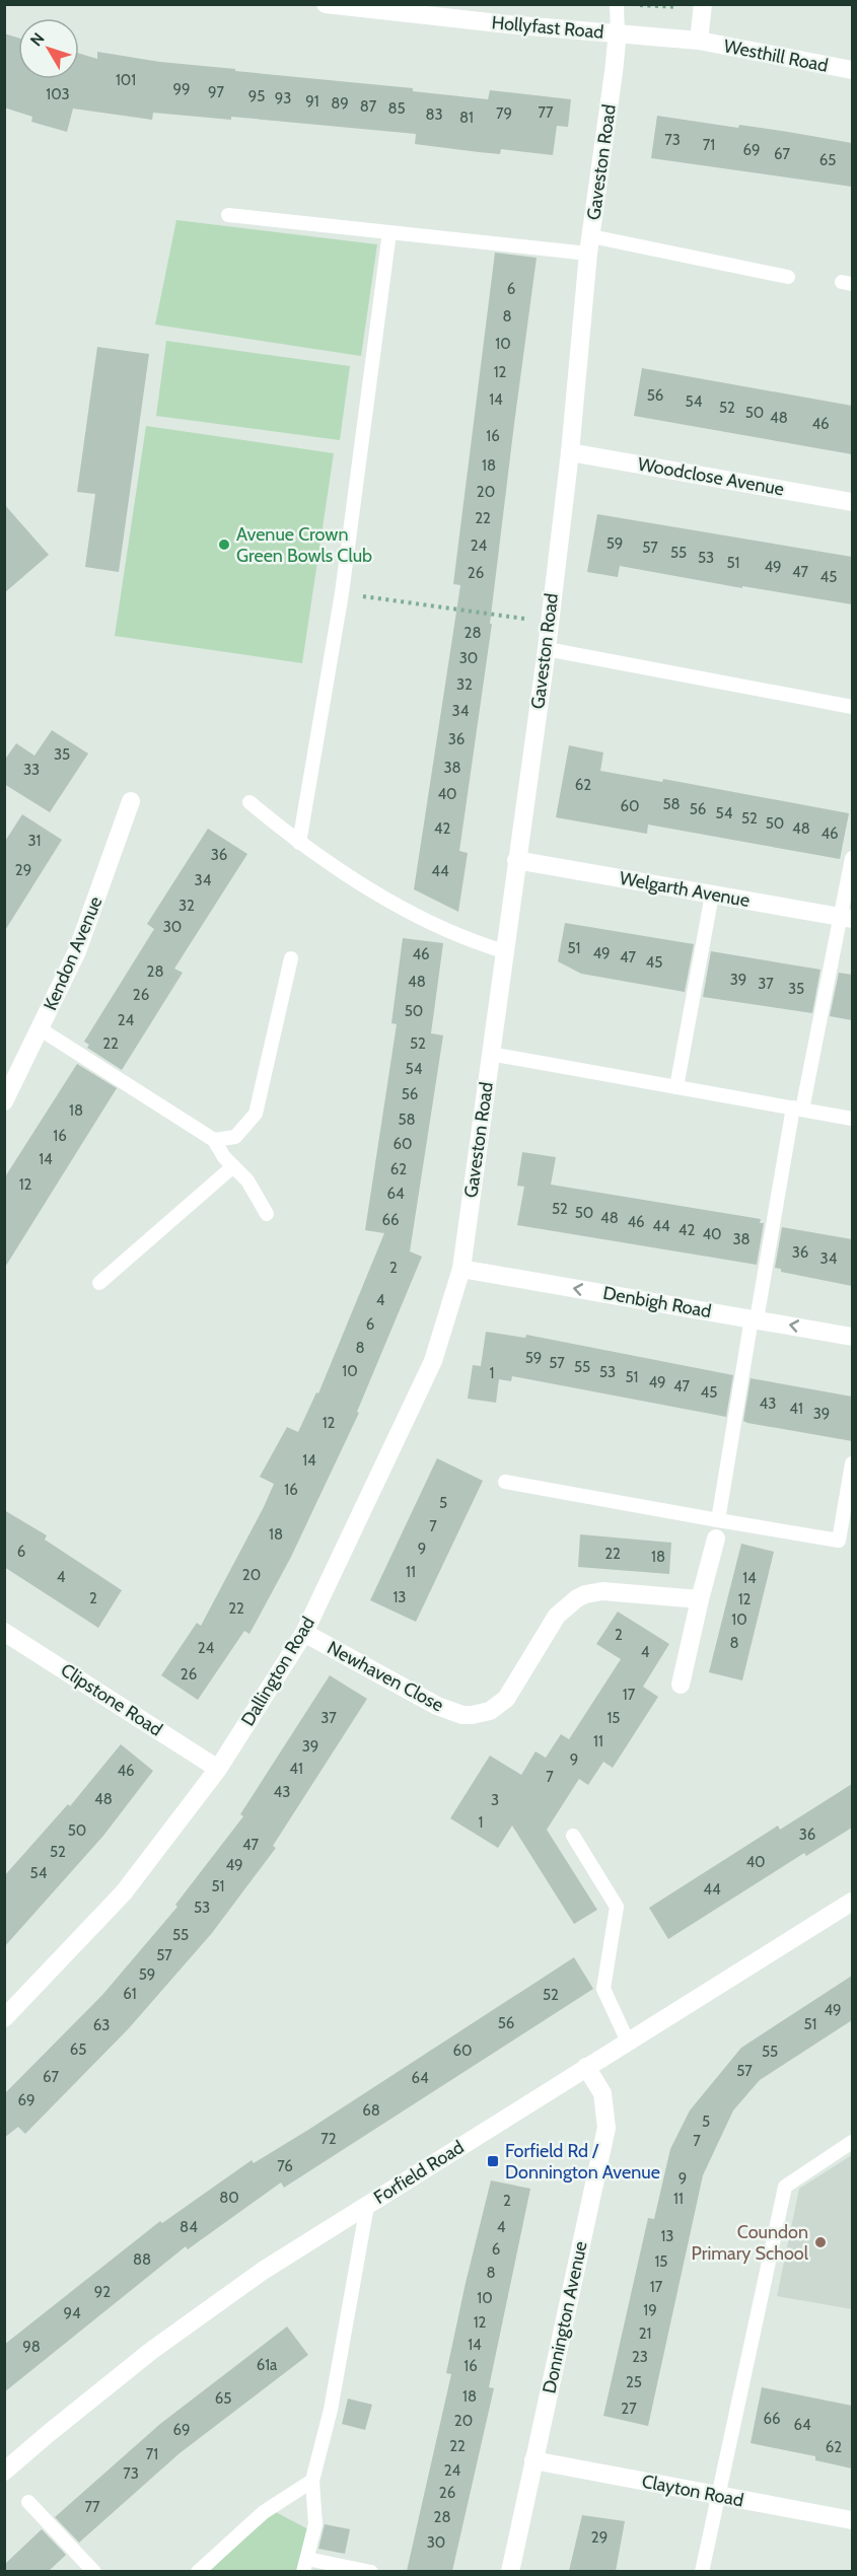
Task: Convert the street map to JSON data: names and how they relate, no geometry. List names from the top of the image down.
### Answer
{
  "streets": {
    "street": [
      "Hollyfast Road",
      "Westhill Road",
      "Gaveston Road",
      "Woodclose Avenue",
      "Welgarth Avenue",
      "Kendon Avenue",
      "Denbigh Road",
      "Dallington Road",
      "Newhaven Close",
      "Clipstone Road",
      "Forfield Road",
      "Donnington Avenue",
      "Clayton Road"
    ]
  },
  "crossings": [
    ["Hollyfast Road", "Westhill Road"],
    ["Hollyfast Road", "Gaveston Road"],
    ["Gaveston Road", "Woodclose Avenue"],
    ["Gaveston Road", "Welgarth Avenue"],
    ["Gaveston Road", "Denbigh Road"],
    ["Gaveston Road", "Dallington Road"],
    ["Denbigh Road", "Dallington Road"],
    ["Dallington Road", "Newhaven Close"],
    ["Dallington Road", "Clipstone Road"],
    ["Forfield Road", "Donnington Avenue"],
    ["Donnington Avenue", "Clayton Road"]
  ],
  "one_way": ["Denbigh Road"],
  "places": {
    "other": ["Avenue Crown Green Bowls Club", "Coundon Primary School"],
    "transit": ["Forfield Rd / Donnington Avenue"]
  },
  "house_numbers": [
    "101",
    "99",
    "97",
    "103",
    "95",
    "93",
    "91",
    "89",
    "87",
    "85",
    "77",
    "79",
    "83",
    "81",
    "73",
    "71",
    "69",
    "67",
    "65",
    "6",
    "8",
    "10",
    "12",
    "56",
    "14",
    "54",
    "52",
    "50",
    "48",
    "46",
    "16",
    "18",
    "20",
    "22",
    "59",
    "24",
    "57",
    "55",
    "53",
    "51",
    "49",
    "47",
    "26",
    "45",
    "28",
    "30",
    "32",
    "34",
    "36",
    "35",
    "38",
    "33",
    "62",
    "40",
    "58",
    "60",
    "56",
    "54",
    "52",
    "50",
    "42",
    "48",
    "46",
    "31",
    "36",
    "29",
    "44",
    "34",
    "32",
    "30",
    "51",
    "49",
    "46",
    "47",
    "45",
    "28",
    "39",
    "48",
    "37",
    "35",
    "26",
    "50",
    "24",
    "22",
    "52",
    "54",
    "56",
    "18",
    "58",
    "16",
    "60",
    "14",
    "62",
    "12",
    "64",
    "52",
    "50",
    "48",
    "66",
    "46",
    "44",
    "42",
    "40",
    "38",
    "36",
    "34",
    "2",
    "4",
    "6",
    "8",
    "59",
    "57",
    "55",
    "10",
    "53",
    "1",
    "51",
    "49",
    "47",
    "45",
    "43",
    "41",
    "39",
    "12",
    "14",
    "16",
    "5",
    "7",
    "18",
    "9",
    "6",
    "22",
    "18",
    "11",
    "20",
    "4",
    "14",
    "13",
    "2",
    "12",
    "22",
    "10",
    "2",
    "8",
    "24",
    "4",
    "26",
    "17",
    "37",
    "15",
    "11",
    "39",
    "9",
    "41",
    "46",
    "7",
    "43",
    "48",
    "3",
    "1",
    "50",
    "36",
    "47",
    "52",
    "40",
    "49",
    "54",
    "51",
    "44",
    "53",
    "55",
    "57",
    "59",
    "61",
    "52",
    "49",
    "56",
    "51",
    "63",
    "65",
    "60",
    "55",
    "57",
    "67",
    "64",
    "69",
    "68",
    "5",
    "72",
    "7",
    "76",
    "9",
    "80",
    "11",
    "2",
    "84",
    "4",
    "13",
    "6",
    "88",
    "15",
    "8",
    "17",
    "92",
    "10",
    "19",
    "94",
    "12",
    "21",
    "14",
    "98",
    "23",
    "61a",
    "16",
    "25",
    "18",
    "65",
    "27",
    "66",
    "20",
    "64",
    "69",
    "22",
    "62",
    "71",
    "24",
    "73",
    "26",
    "77",
    "28",
    "29",
    "30"
  ],
  "north": "top left"
}
